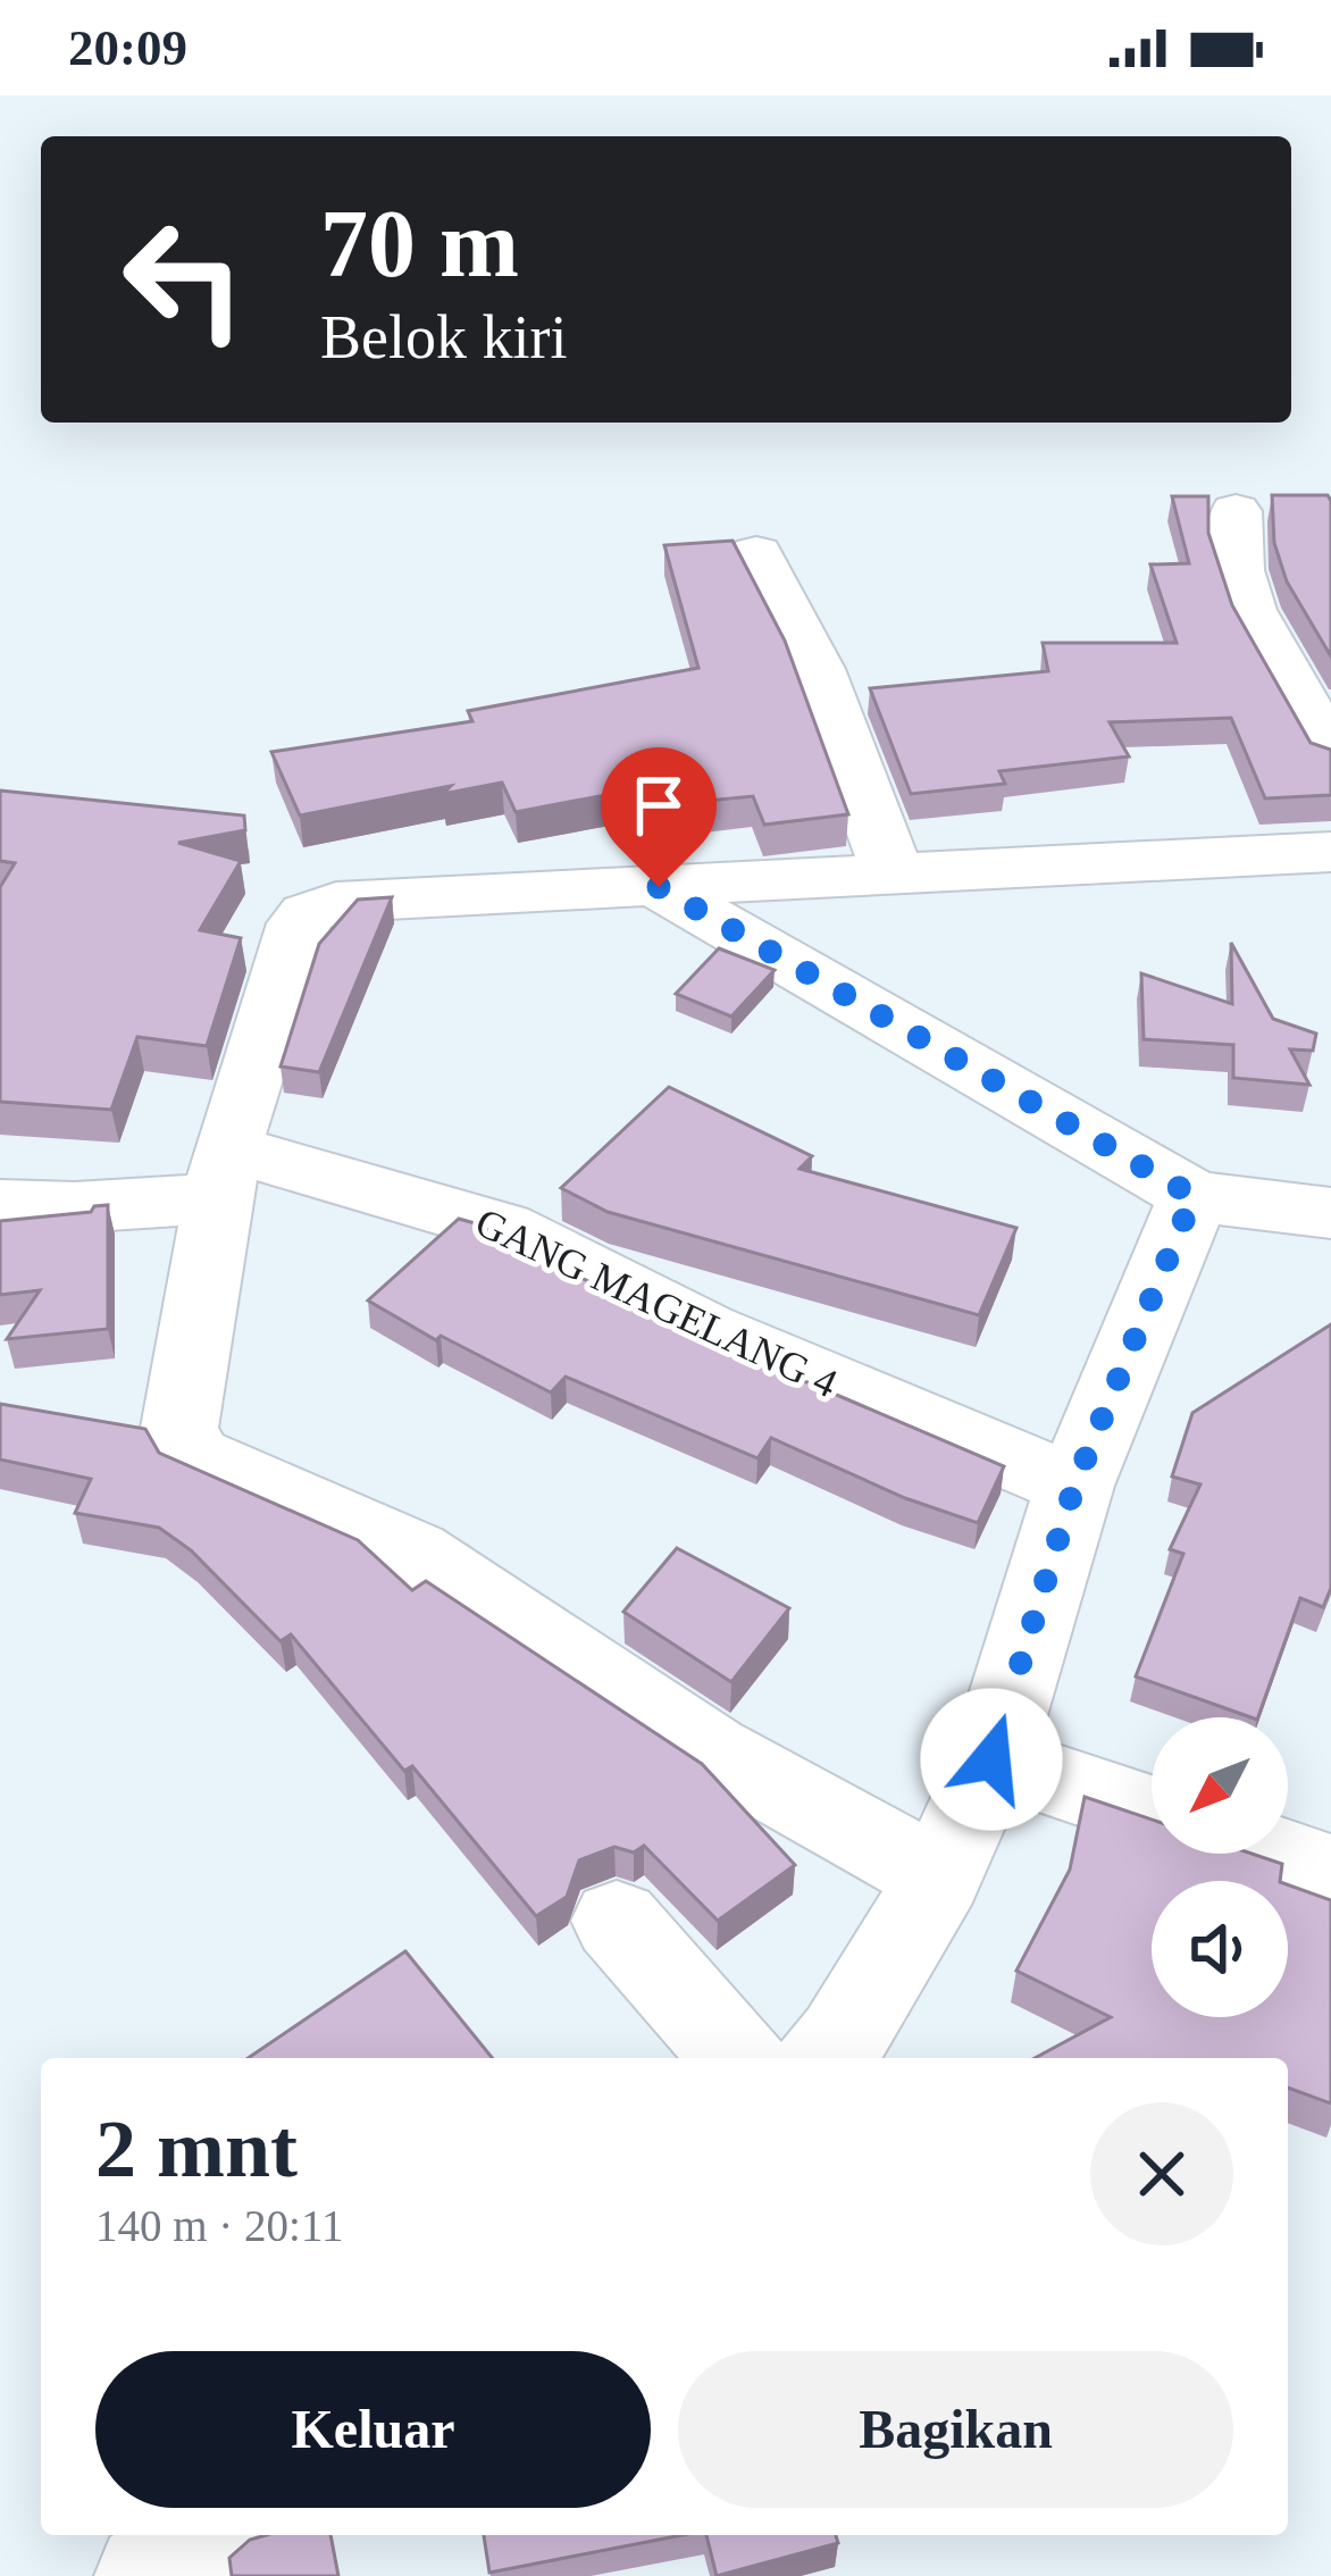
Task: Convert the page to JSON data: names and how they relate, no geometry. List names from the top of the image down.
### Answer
{
  "streets": {
    "street": ["GANG MAGELANG 4"]
  },
  "north": "bottom left",
  "page": {
    "status": "20:09",
    "turn": ["70 m", "Belok kiri"],
    "heading": ["2 mnt", "140 m · 20:11"],
    "buttons": ["Keluar", "Bagikan"]
  }
}
